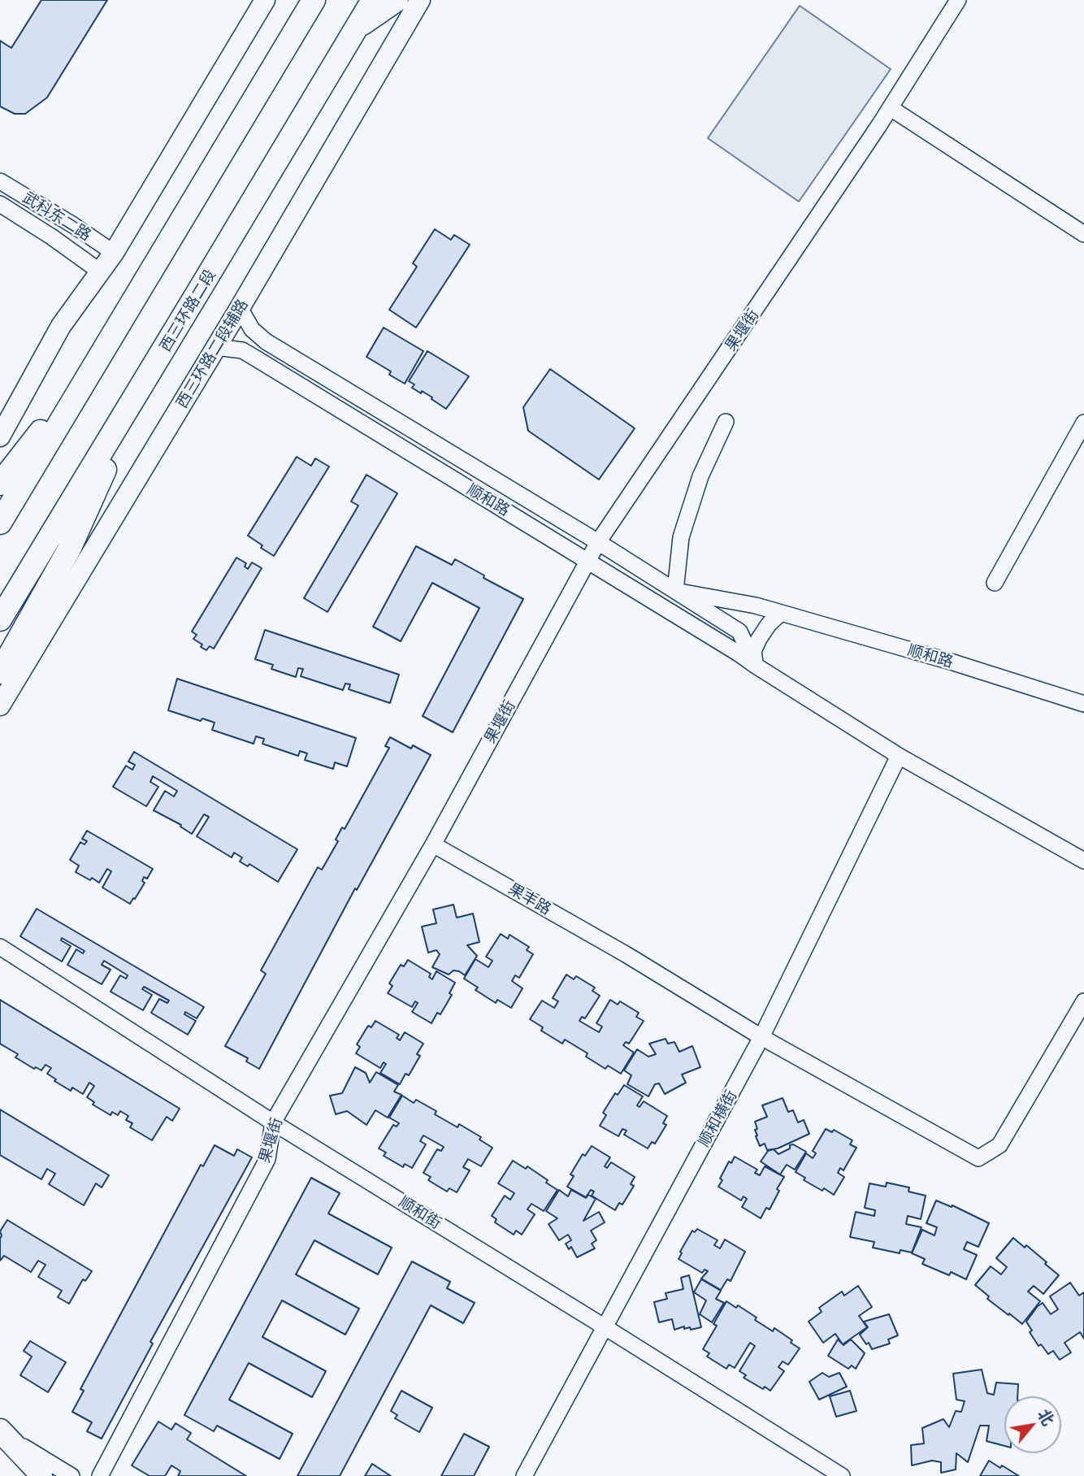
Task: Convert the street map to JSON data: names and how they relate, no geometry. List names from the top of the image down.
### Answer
{
  "streets": {
    "highway": ["西三环路二段"],
    "main road": ["西三环路二段辅路"],
    "street": [
      "武科东二路",
      "果堰街",
      "顺和路",
      "果丰路",
      "顺和横街",
      "顺和街"
    ]
  },
  "crossings": [
    ["果堰街", "顺和路"],
    ["果堰街", "果丰路"],
    ["果堰街", "顺和街"],
    ["西三环路二段辅路", "顺和路"],
    ["顺和路", "顺和横街"],
    ["果丰路", "顺和横街"],
    ["顺和横街", "顺和街"]
  ],
  "north": "top right"
}
